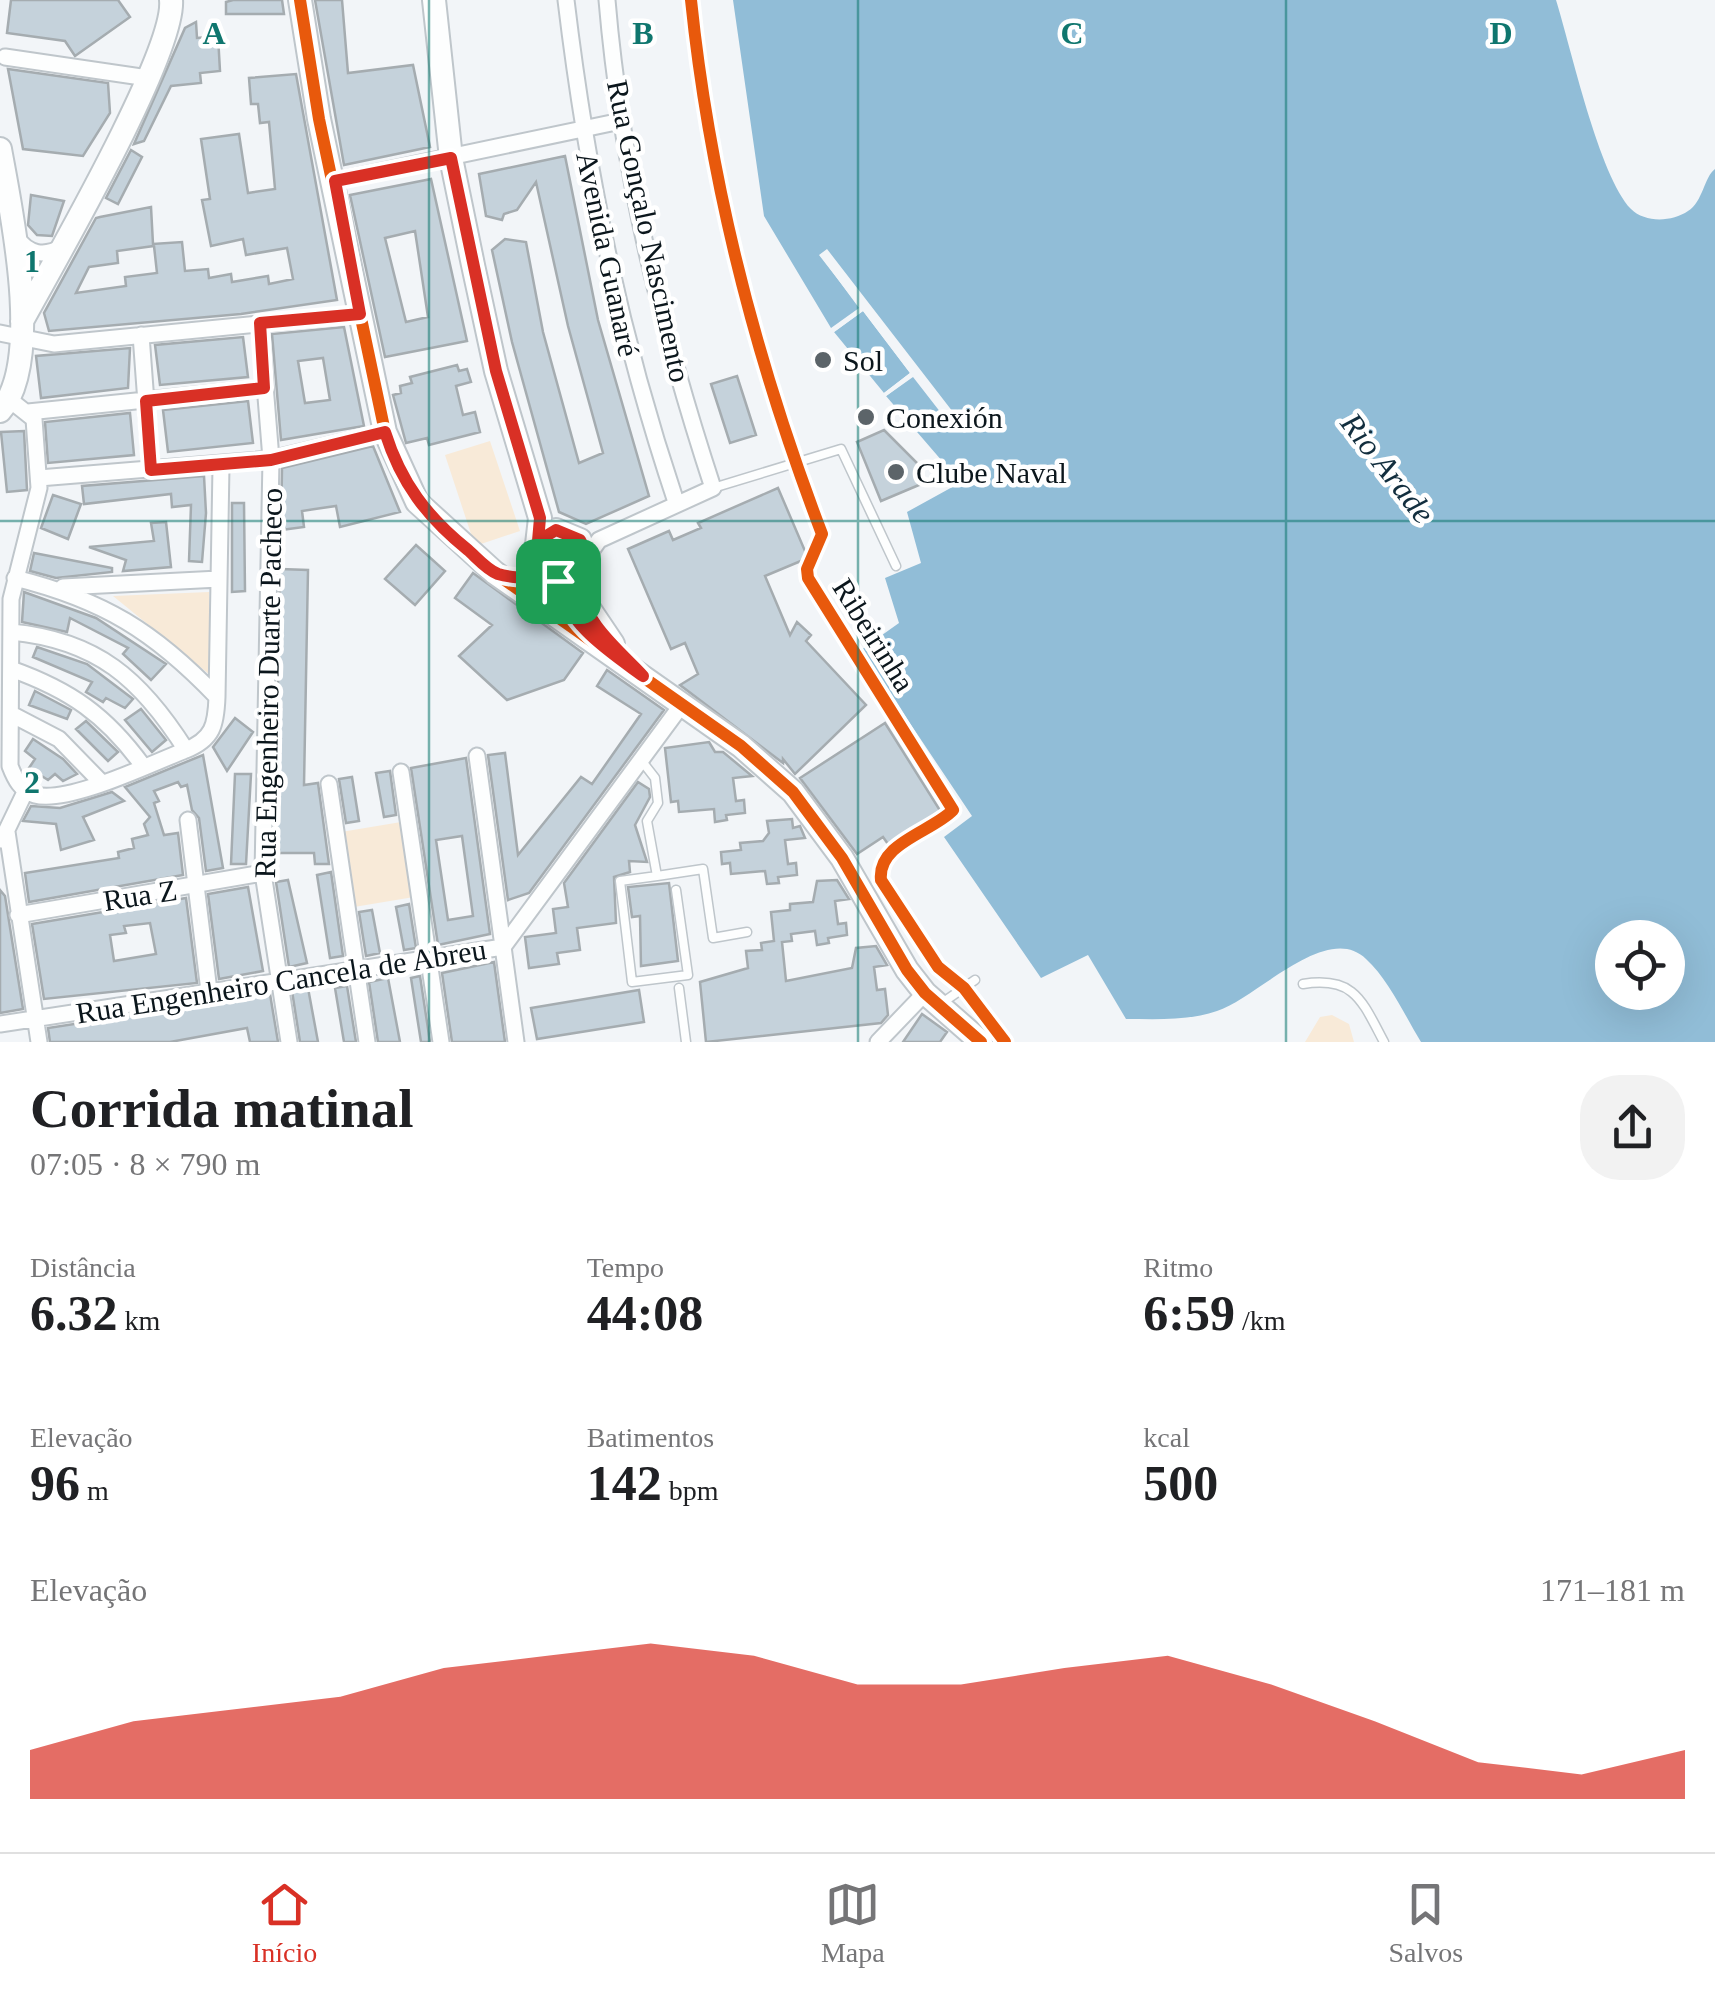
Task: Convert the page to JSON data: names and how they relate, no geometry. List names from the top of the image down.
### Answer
{
  "streets": {
    "street": [
      "Rua Gonçalo Nascimento",
      "Avenida Guanaré",
      "Rua Engenheiro Duarte Pacheco",
      "Rua Z",
      "Rua Engenheiro Cancela de Abreu"
    ],
    "cycle path": ["Ribeirinha"]
  },
  "crossings": [
    ["Rua Engenheiro Duarte Pacheco", "Rua Z"],
    ["Rua Engenheiro Duarte Pacheco", "Rua Engenheiro Cancela de Abreu"]
  ],
  "water": ["Rio Arade"],
  "places": ["Sol", "Conexión", "Clube Naval"],
  "page": {
    "heading": ["Corrida matinal", "07:05 · 8 × 790 m"],
    "stats": [
      ["Distância", "6.32 km"],
      ["Tempo", "44:08"],
      ["Ritmo", "6:59 /km"],
      ["Elevação", "96 m"],
      ["Batimentos", "142 bpm"],
      ["kcal", "500"]
    ],
    "chart": ["Elevação", "171–181 m"],
    "tabs": ["Início", "Mapa", "Salvos"]
  },
  "grid": {
    "columns": [
      "A",
      "B",
      "C",
      "D"
    ],
    "rows": ["1", "2"]
  }
}
